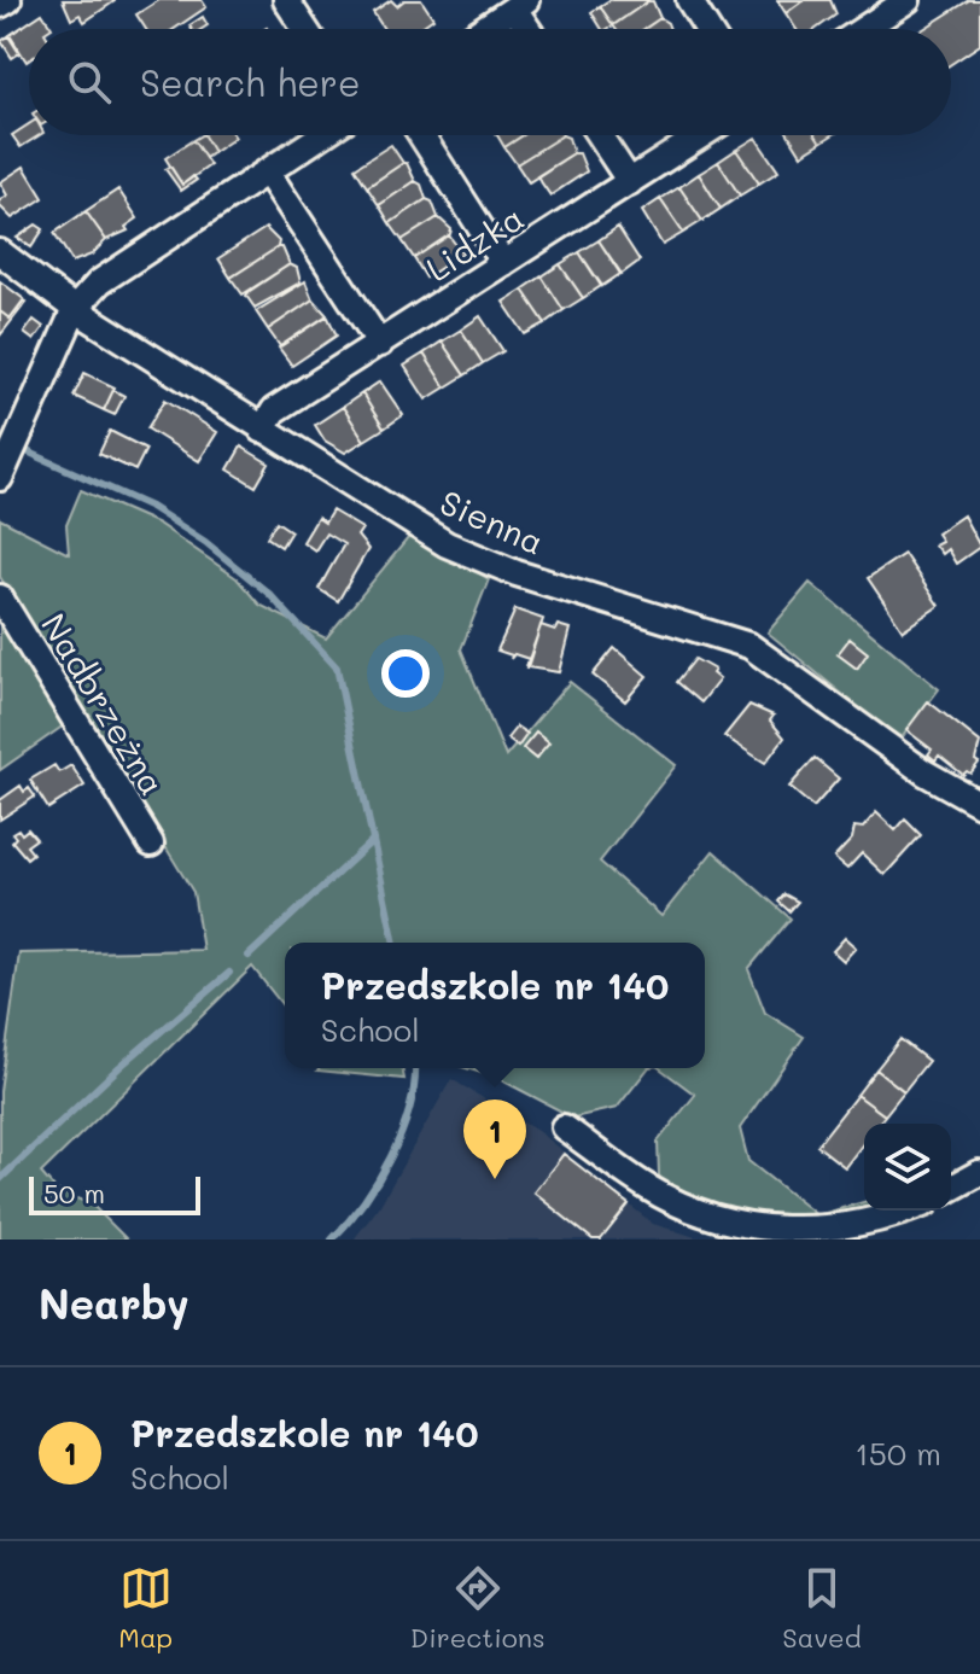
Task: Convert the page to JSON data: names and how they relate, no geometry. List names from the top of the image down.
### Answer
{
  "streets": {
    "street": ["Lidzka", "Sienna", "Nadbrzeżna"]
  },
  "crossings": [
    ["Lidzka", "Sienna"]
  ],
  "scale_bar": "50 m",
  "page": {
    "search": "Search here",
    "popup": ["Przedszkole nr 140", "School"],
    "pins": "1",
    "scale": "50 m",
    "heading": "Nearby",
    "list": [
      {
        "mark": "1",
        "name": "Przedszkole nr 140",
        "note": "School",
        "value": "150 m"
      }
    ],
    "nav": ["Map", "Directions", "Saved"]
  }
}
